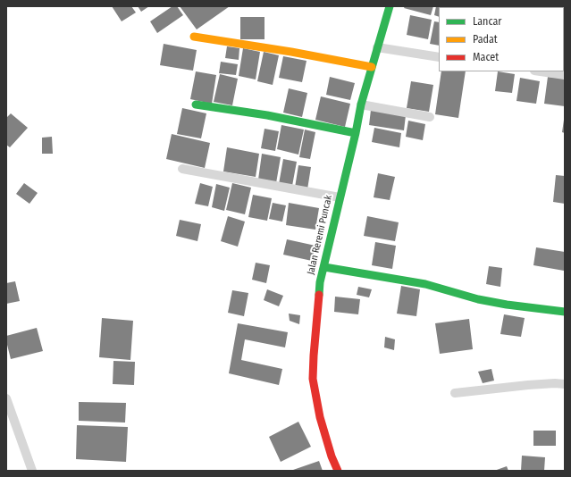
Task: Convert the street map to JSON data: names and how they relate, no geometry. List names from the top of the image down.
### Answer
{
  "streets": {
    "street": ["Jalan Reremi Puncak"]
  },
  "legend": ["Lancar", "Padat", "Macet"]
}
